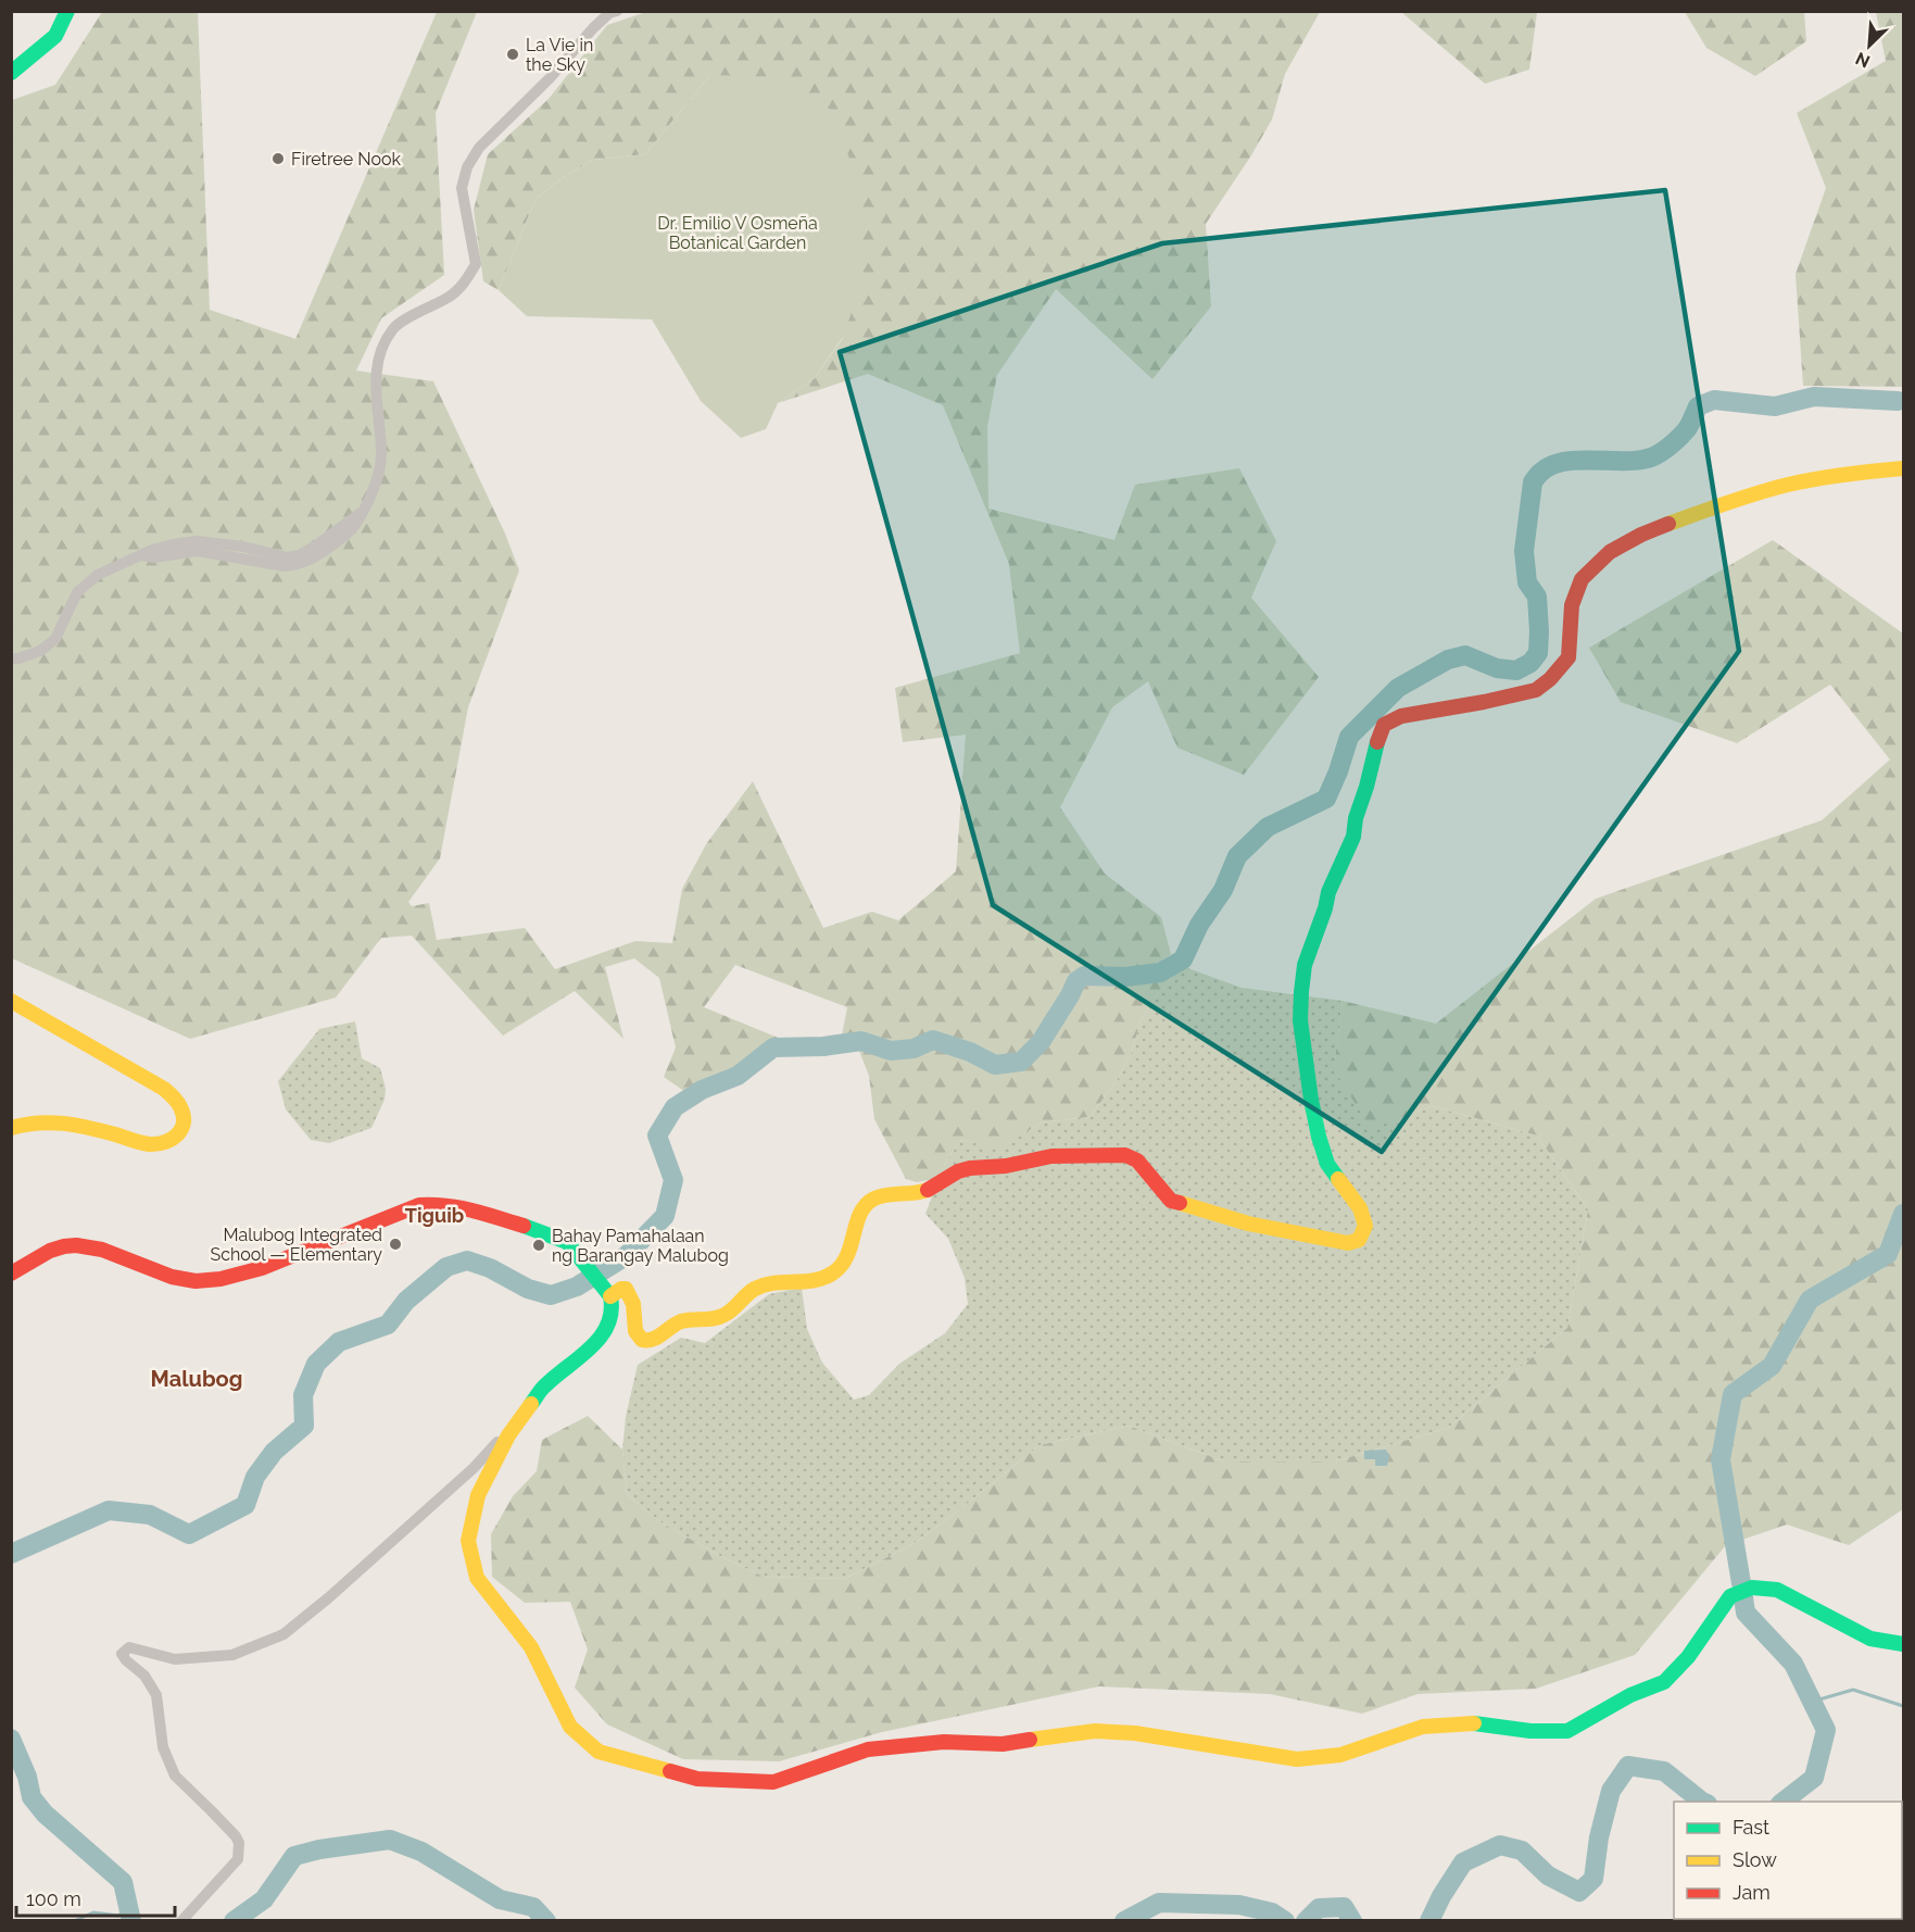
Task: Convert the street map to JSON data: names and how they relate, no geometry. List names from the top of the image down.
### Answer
{
  "districts": ["Tiguib", "Malubog"],
  "parks": ["Dr. Emilio V Osmeña Botanical Garden"],
  "places": [
    "La Vie in the Sky",
    "Firetree Nook",
    "Malubog Integrated School — Elementary",
    "Bahay Pamahalaan ng Barangay Malubog"
  ],
  "legend": ["Fast", "Slow", "Jam"],
  "scale_bar": "100 m",
  "north": "bottom left"
}
